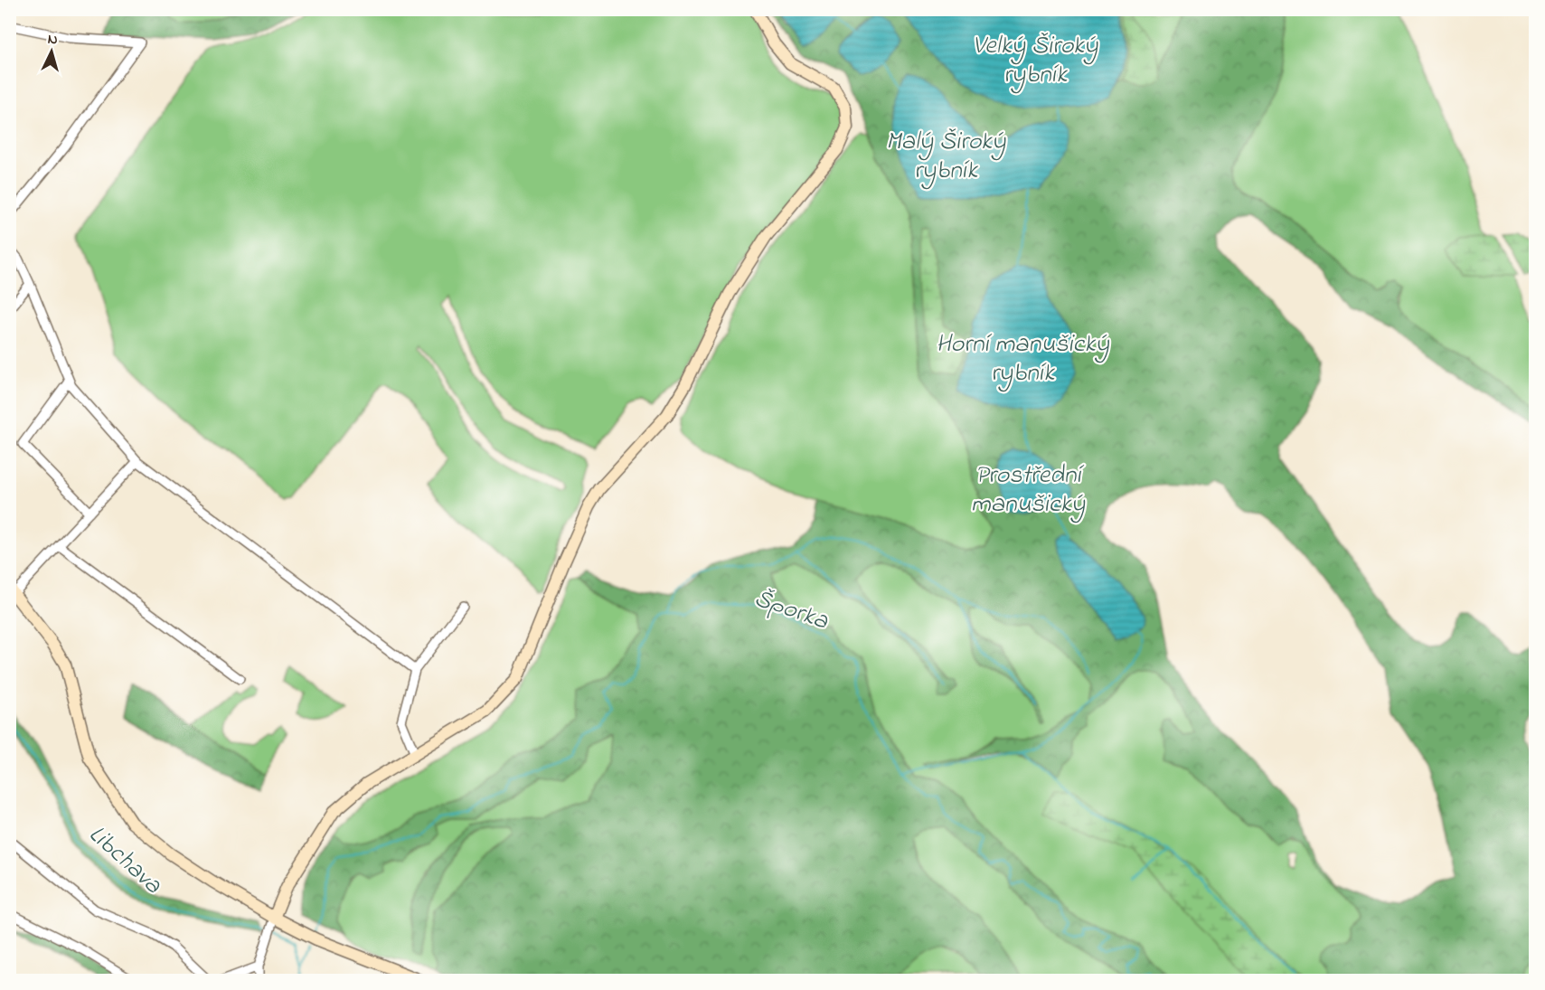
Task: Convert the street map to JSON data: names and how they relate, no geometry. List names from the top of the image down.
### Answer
{
  "water": [
    "Velký Široký rybník",
    "Malý Široký rybník",
    "Horní manušický rybník",
    "Prostřední manušický",
    "Šporka",
    "Libchava"
  ],
  "north": "top"
}
